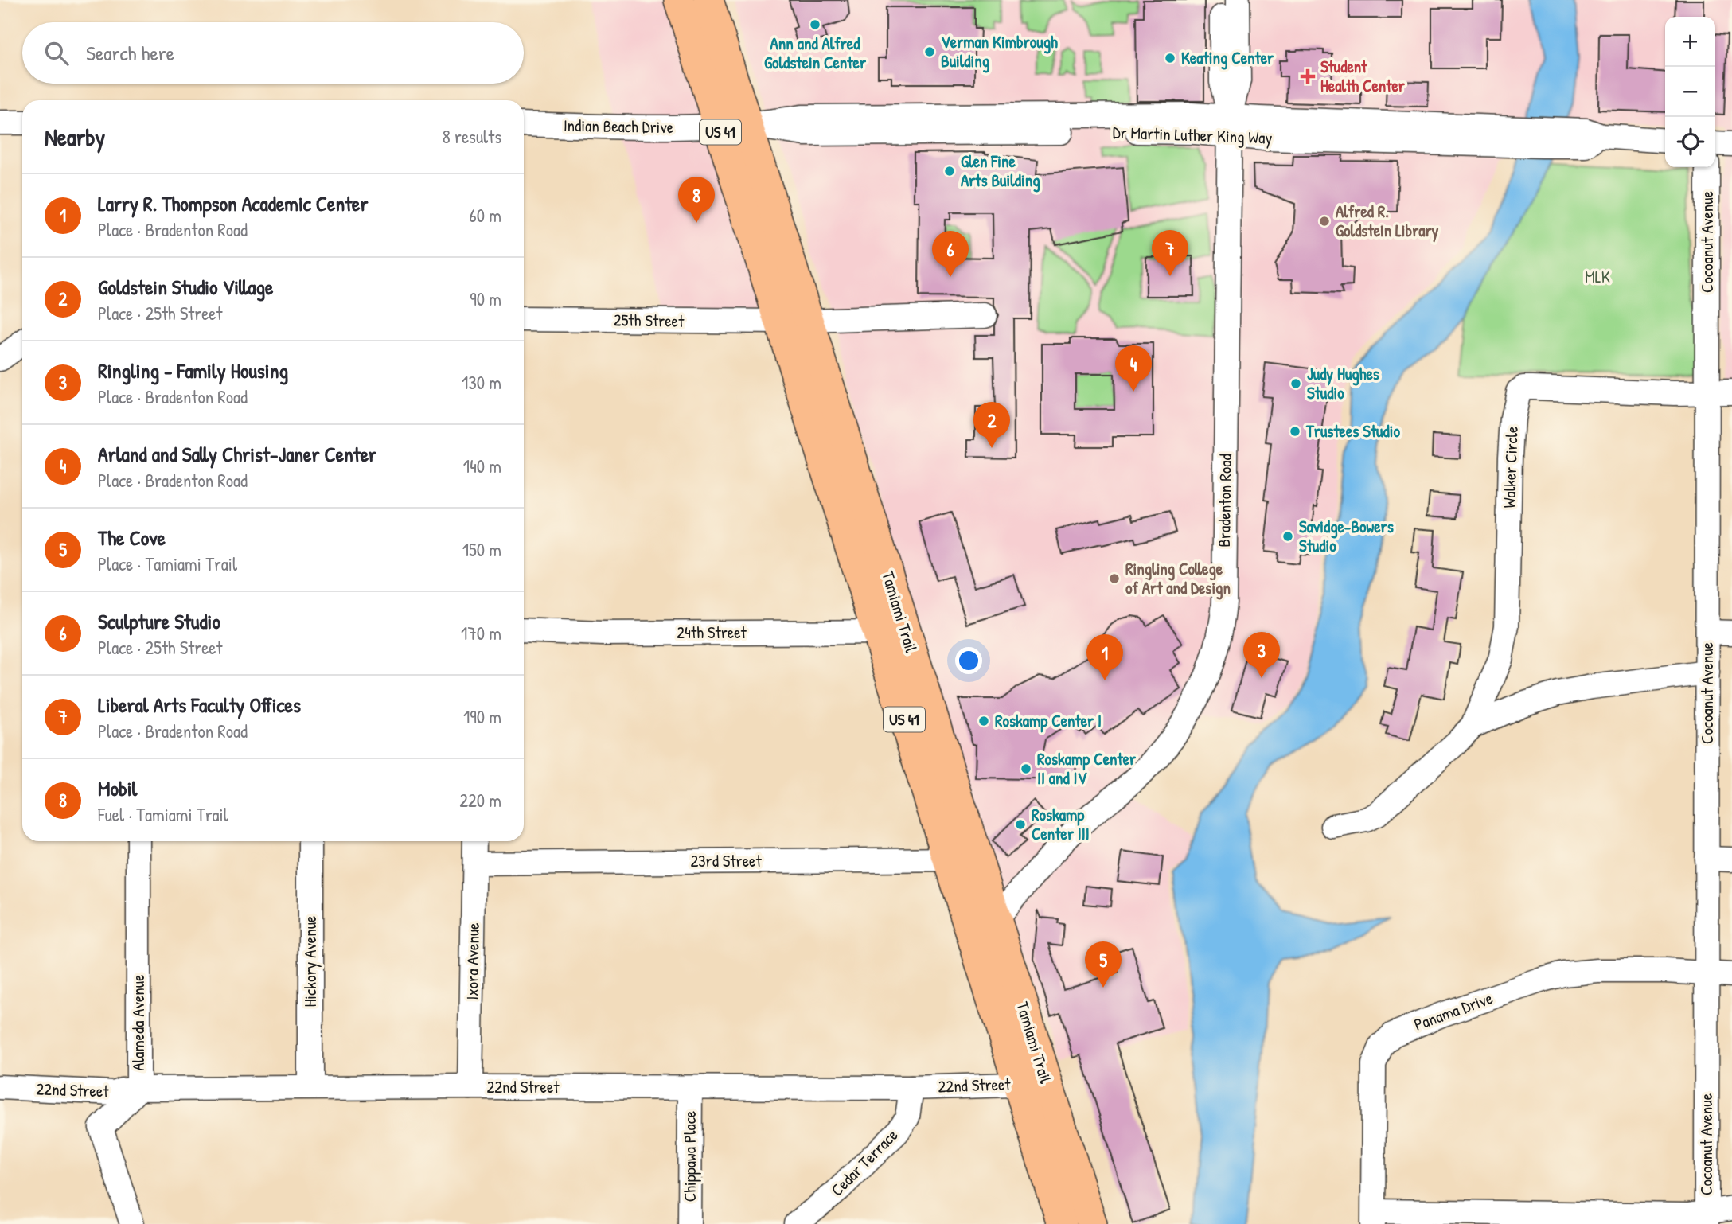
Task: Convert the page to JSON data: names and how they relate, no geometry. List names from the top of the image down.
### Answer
{
  "streets": {
    "main road": ["US 41", "Tamiami Trail"],
    "street": [
      "Indian Beach Drive",
      "Dr Martin Luther King Way",
      "Cocoanut Avenue",
      "25th Street",
      "Walker Circle",
      "Bradenton Road",
      "24th Street",
      "23rd Street",
      "Hickory Avenue",
      "Ixora Avenue",
      "Panama Drive",
      "Alameda Avenue",
      "22nd Street",
      "Chippawa Place",
      "Cedar Terrace"
    ]
  },
  "crossings": [
    ["Indian Beach Drive", "Dr Martin Luther King Way"],
    ["Indian Beach Drive", "Tamiami Trail"],
    ["Dr Martin Luther King Way", "Bradenton Road"],
    ["Dr Martin Luther King Way", "Tamiami Trail"],
    ["Cocoanut Avenue", "Walker Circle"],
    ["Cocoanut Avenue", "Panama Drive"],
    ["25th Street", "Tamiami Trail"],
    ["Bradenton Road", "Tamiami Trail"],
    ["Tamiami Trail", "24th Street"],
    ["Tamiami Trail", "23rd Street"],
    ["Tamiami Trail", "22nd Street"],
    ["23rd Street", "Ixora Avenue"],
    ["Hickory Avenue", "22nd Street"],
    ["Ixora Avenue", "22nd Street"],
    ["Alameda Avenue", "22nd Street"],
    ["22nd Street", "Chippawa Place"],
    ["22nd Street", "Cedar Terrace"]
  ],
  "parks": ["MLK"],
  "places": {
    "other": [
      "Ann and Alfred Goldstein Center",
      "Verman Kimbrough Building",
      "Keating Center",
      "Glen Fine Arts Building",
      "Alfred R. Goldstein Library",
      "Judy Hughes Studio",
      "Trustees Studio",
      "Savidge-Bowers Studio",
      "Ringling College of Art and Design",
      "Roskamp Center I",
      "Roskamp Center II and IV",
      "Roskamp Center III"
    ],
    "health": ["Student Health Center"]
  },
  "page": {
    "map_buttons": ["+", "−"],
    "search": "Search here",
    "heading": ["Nearby", "8 results"],
    "list": [
      {
        "mark": "1",
        "name": "Larry R. Thompson Academic Center",
        "note": "Place · Bradenton Road",
        "value": "60 m"
      },
      {
        "mark": "2",
        "name": "Goldstein Studio Village",
        "note": "Place · 25th Street",
        "value": "90 m"
      },
      {
        "mark": "3",
        "name": "Ringling - Family Housing",
        "note": "Place · Bradenton Road",
        "value": "130 m"
      },
      {
        "mark": "4",
        "name": "Arland and Sally Christ-Janer Center",
        "note": "Place · Bradenton Road",
        "value": "140 m"
      },
      {
        "mark": "5",
        "name": "The Cove",
        "note": "Place · Tamiami Trail",
        "value": "150 m"
      },
      {
        "mark": "6",
        "name": "Sculpture Studio",
        "note": "Place · 25th Street",
        "value": "170 m"
      },
      {
        "mark": "7",
        "name": "Liberal Arts Faculty Offices",
        "note": "Place · Bradenton Road",
        "value": "190 m"
      },
      {
        "mark": "8",
        "name": "Mobil",
        "note": "Fuel · Tamiami Trail",
        "value": "220 m"
      }
    ],
    "pins": [
      "8",
      "7",
      "6",
      "4",
      "2",
      "3",
      "1",
      "5"
    ]
  }
}
